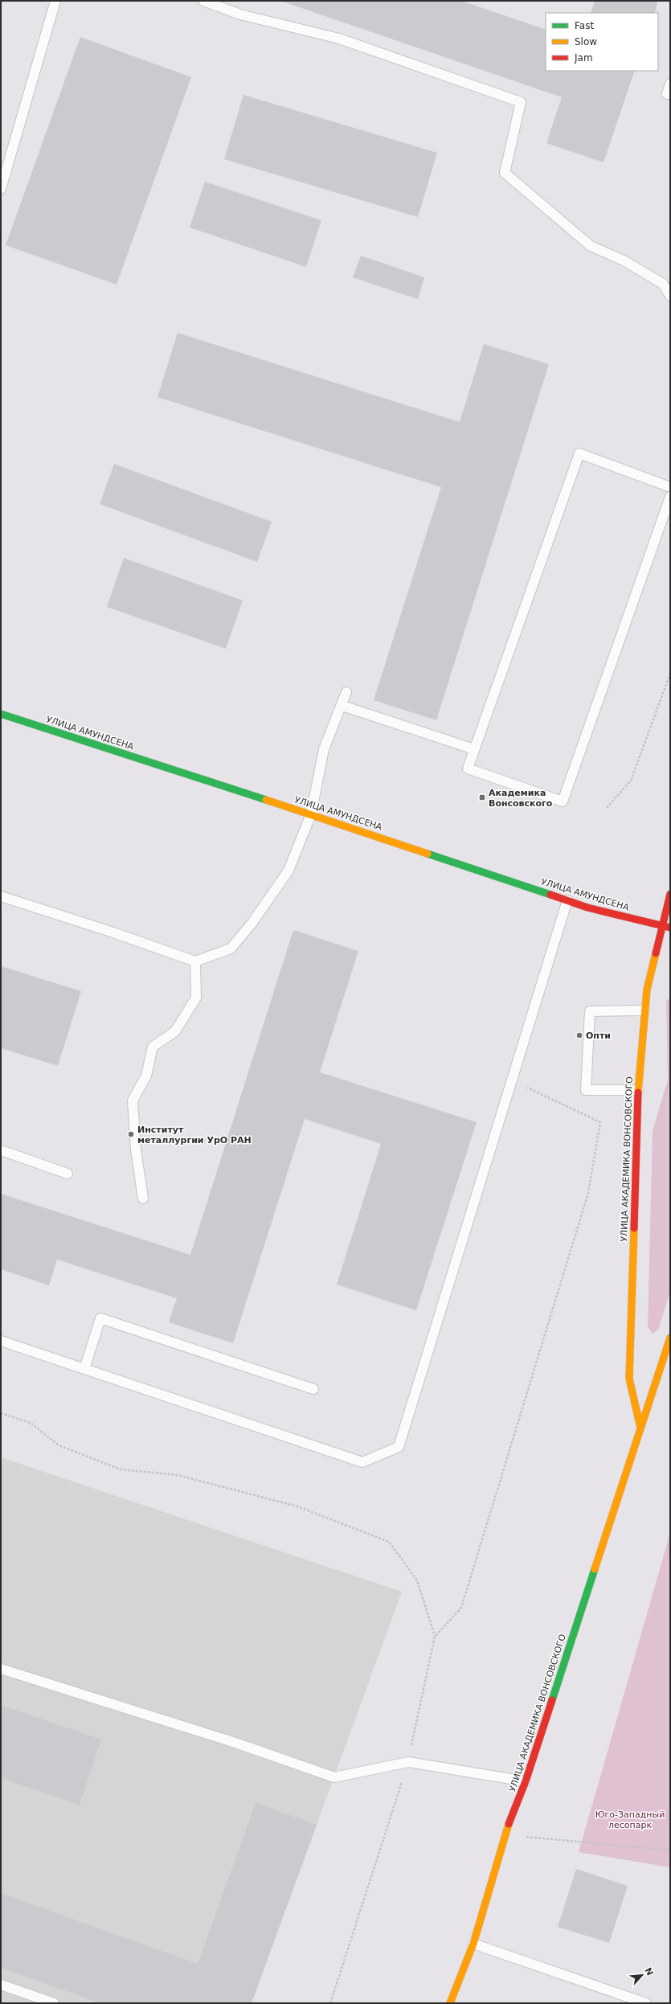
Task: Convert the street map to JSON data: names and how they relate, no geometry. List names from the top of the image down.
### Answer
{
  "streets": {
    "street": ["УЛИЦА АМУНДСЕНА", "УЛИЦА АКАДЕМИКА ВОНСОВСКОГО"]
  },
  "crossings": [
    ["УЛИЦА АМУНДСЕНА", "УЛИЦА АКАДЕМИКА ВОНСОВСКОГО"]
  ],
  "parks": ["Юго-Западный лесопарк"],
  "places": {
    "transit": ["Академика Вонсовского"],
    "other": ["Опти", "Институт металлургии УрО РАН"]
  },
  "legend": ["Fast", "Slow", "Jam"],
  "north": "top right"
}
